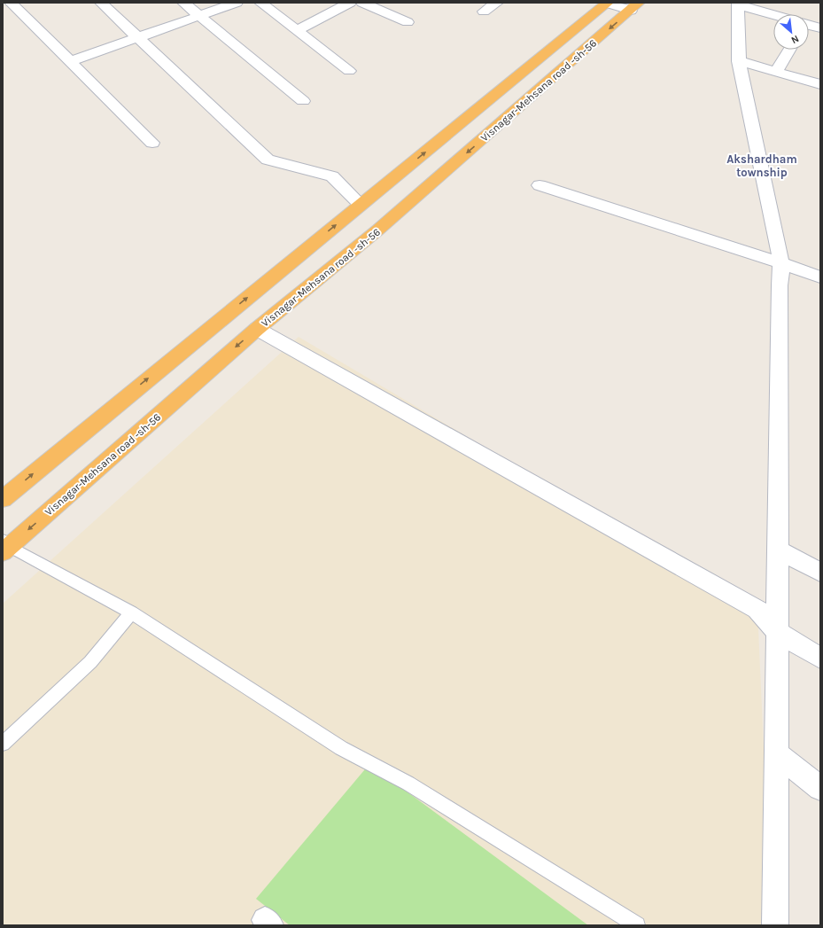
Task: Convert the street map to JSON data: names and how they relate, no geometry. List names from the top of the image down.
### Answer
{
  "streets": {
    "highway": ["Visnagar-Mehsana road -sh-56"]
  },
  "districts": ["Akshardham township"],
  "north": "bottom right"
}
